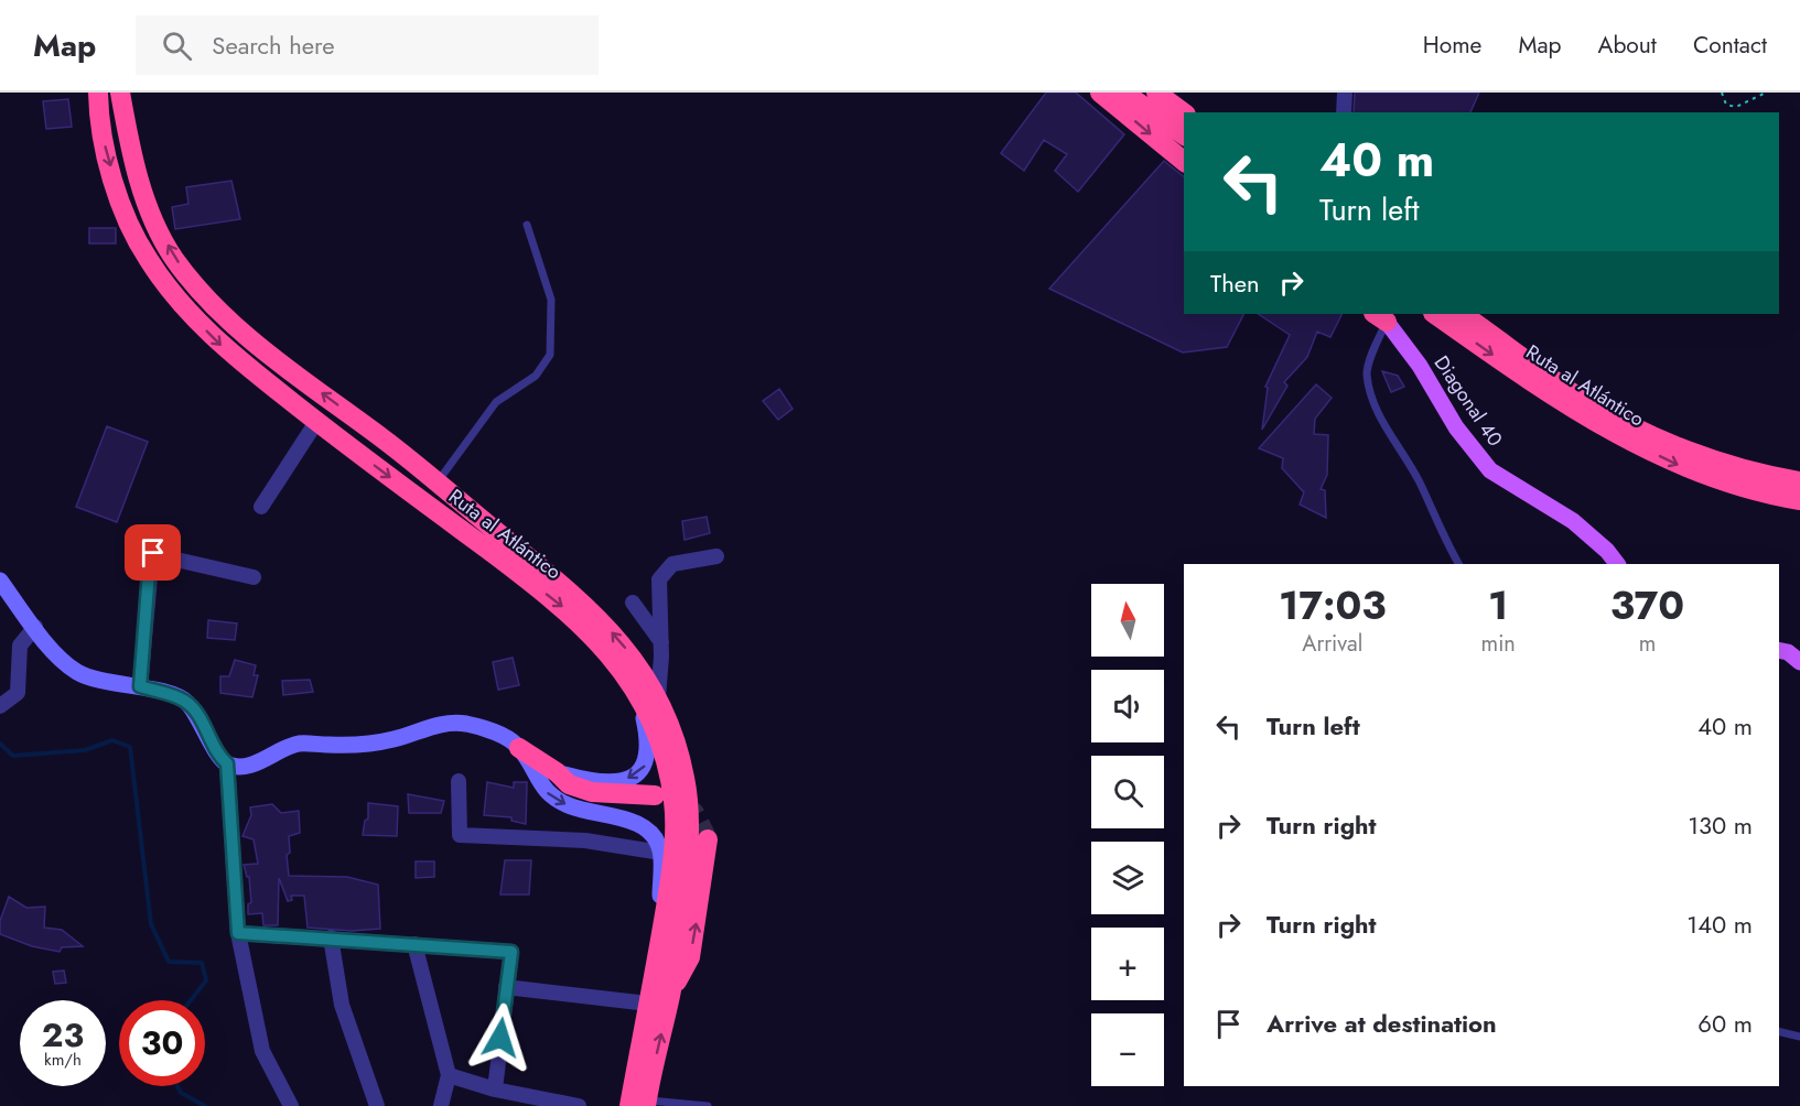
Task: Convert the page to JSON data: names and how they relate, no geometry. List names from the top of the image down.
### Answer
{
  "streets": {
    "highway": ["Ruta al Atlántico"],
    "main road": ["Diagonal 40"]
  },
  "north": "top",
  "page": {
    "header": "Map",
    "search": "Search here",
    "nav": [
      "Home",
      "Map",
      "About",
      "Contact"
    ],
    "turn": ["40 m", "Turn left"],
    "then": "Then",
    "eta": [
      "17:03",
      "Arrival",
      "1",
      "min",
      "370",
      "m"
    ],
    "map_buttons": ["+", "−"],
    "list": [
      {
        "name": "Turn left",
        "value": "40 m"
      },
      {
        "name": "Turn right",
        "value": "130 m"
      },
      {
        "name": "Turn right",
        "value": "140 m"
      },
      {
        "name": "Arrive at destination",
        "value": "60 m"
      }
    ],
    "speed": "23 km/h",
    "limit": "30"
  }
}
